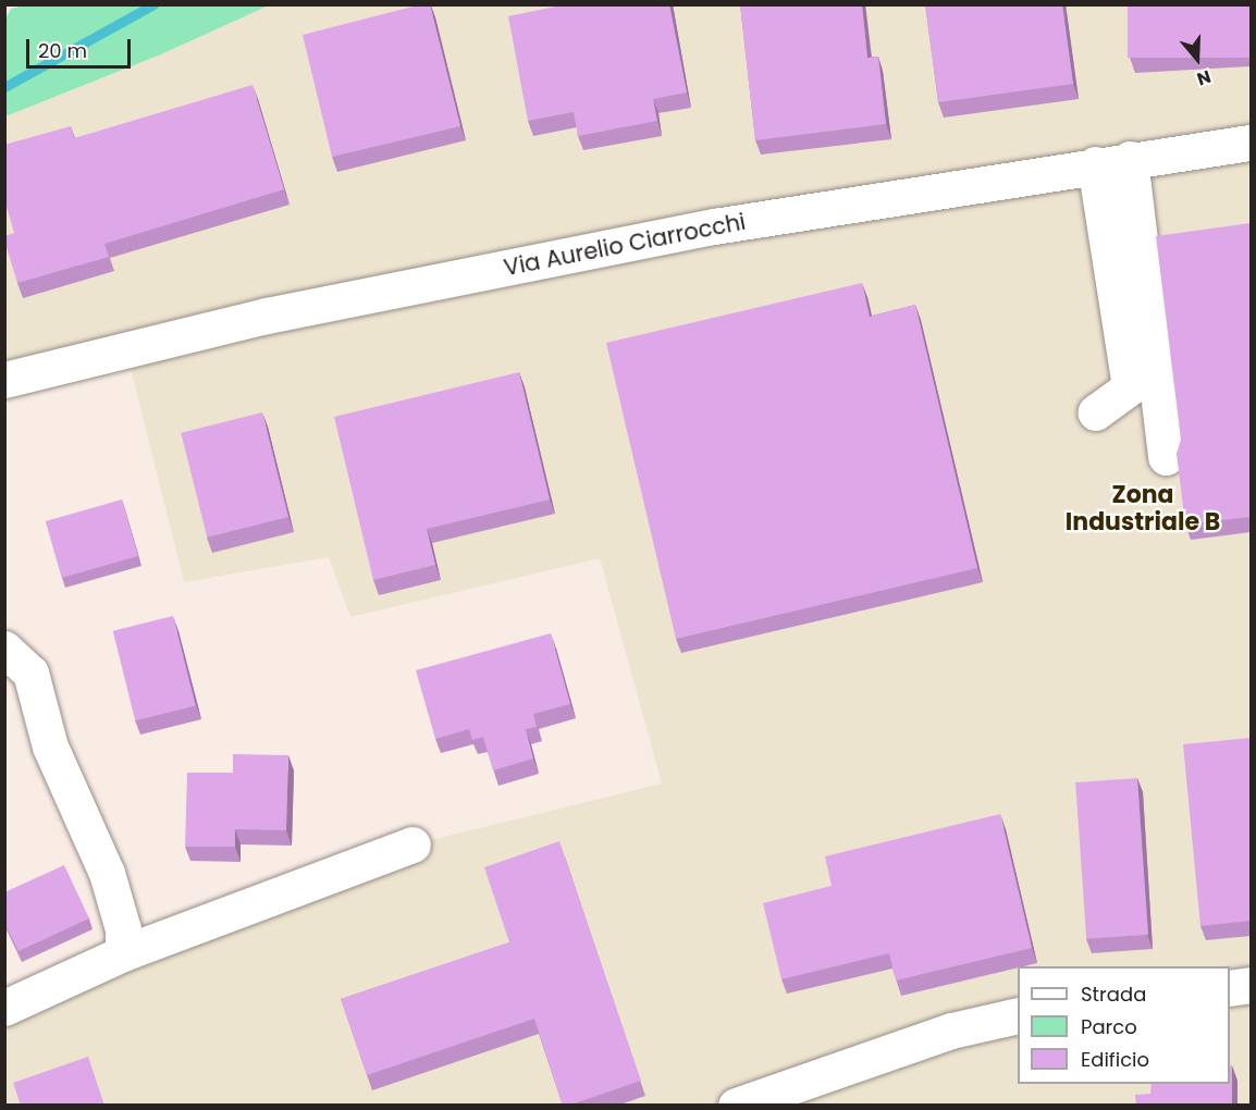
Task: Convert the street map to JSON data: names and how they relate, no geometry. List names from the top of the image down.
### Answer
{
  "streets": {
    "street": ["Via Aurelio Ciarrocchi"]
  },
  "districts": ["Zona Industriale B"],
  "legend": ["Strada", "Parco", "Edificio"],
  "scale_bar": "20 m",
  "north": "bottom"
}
